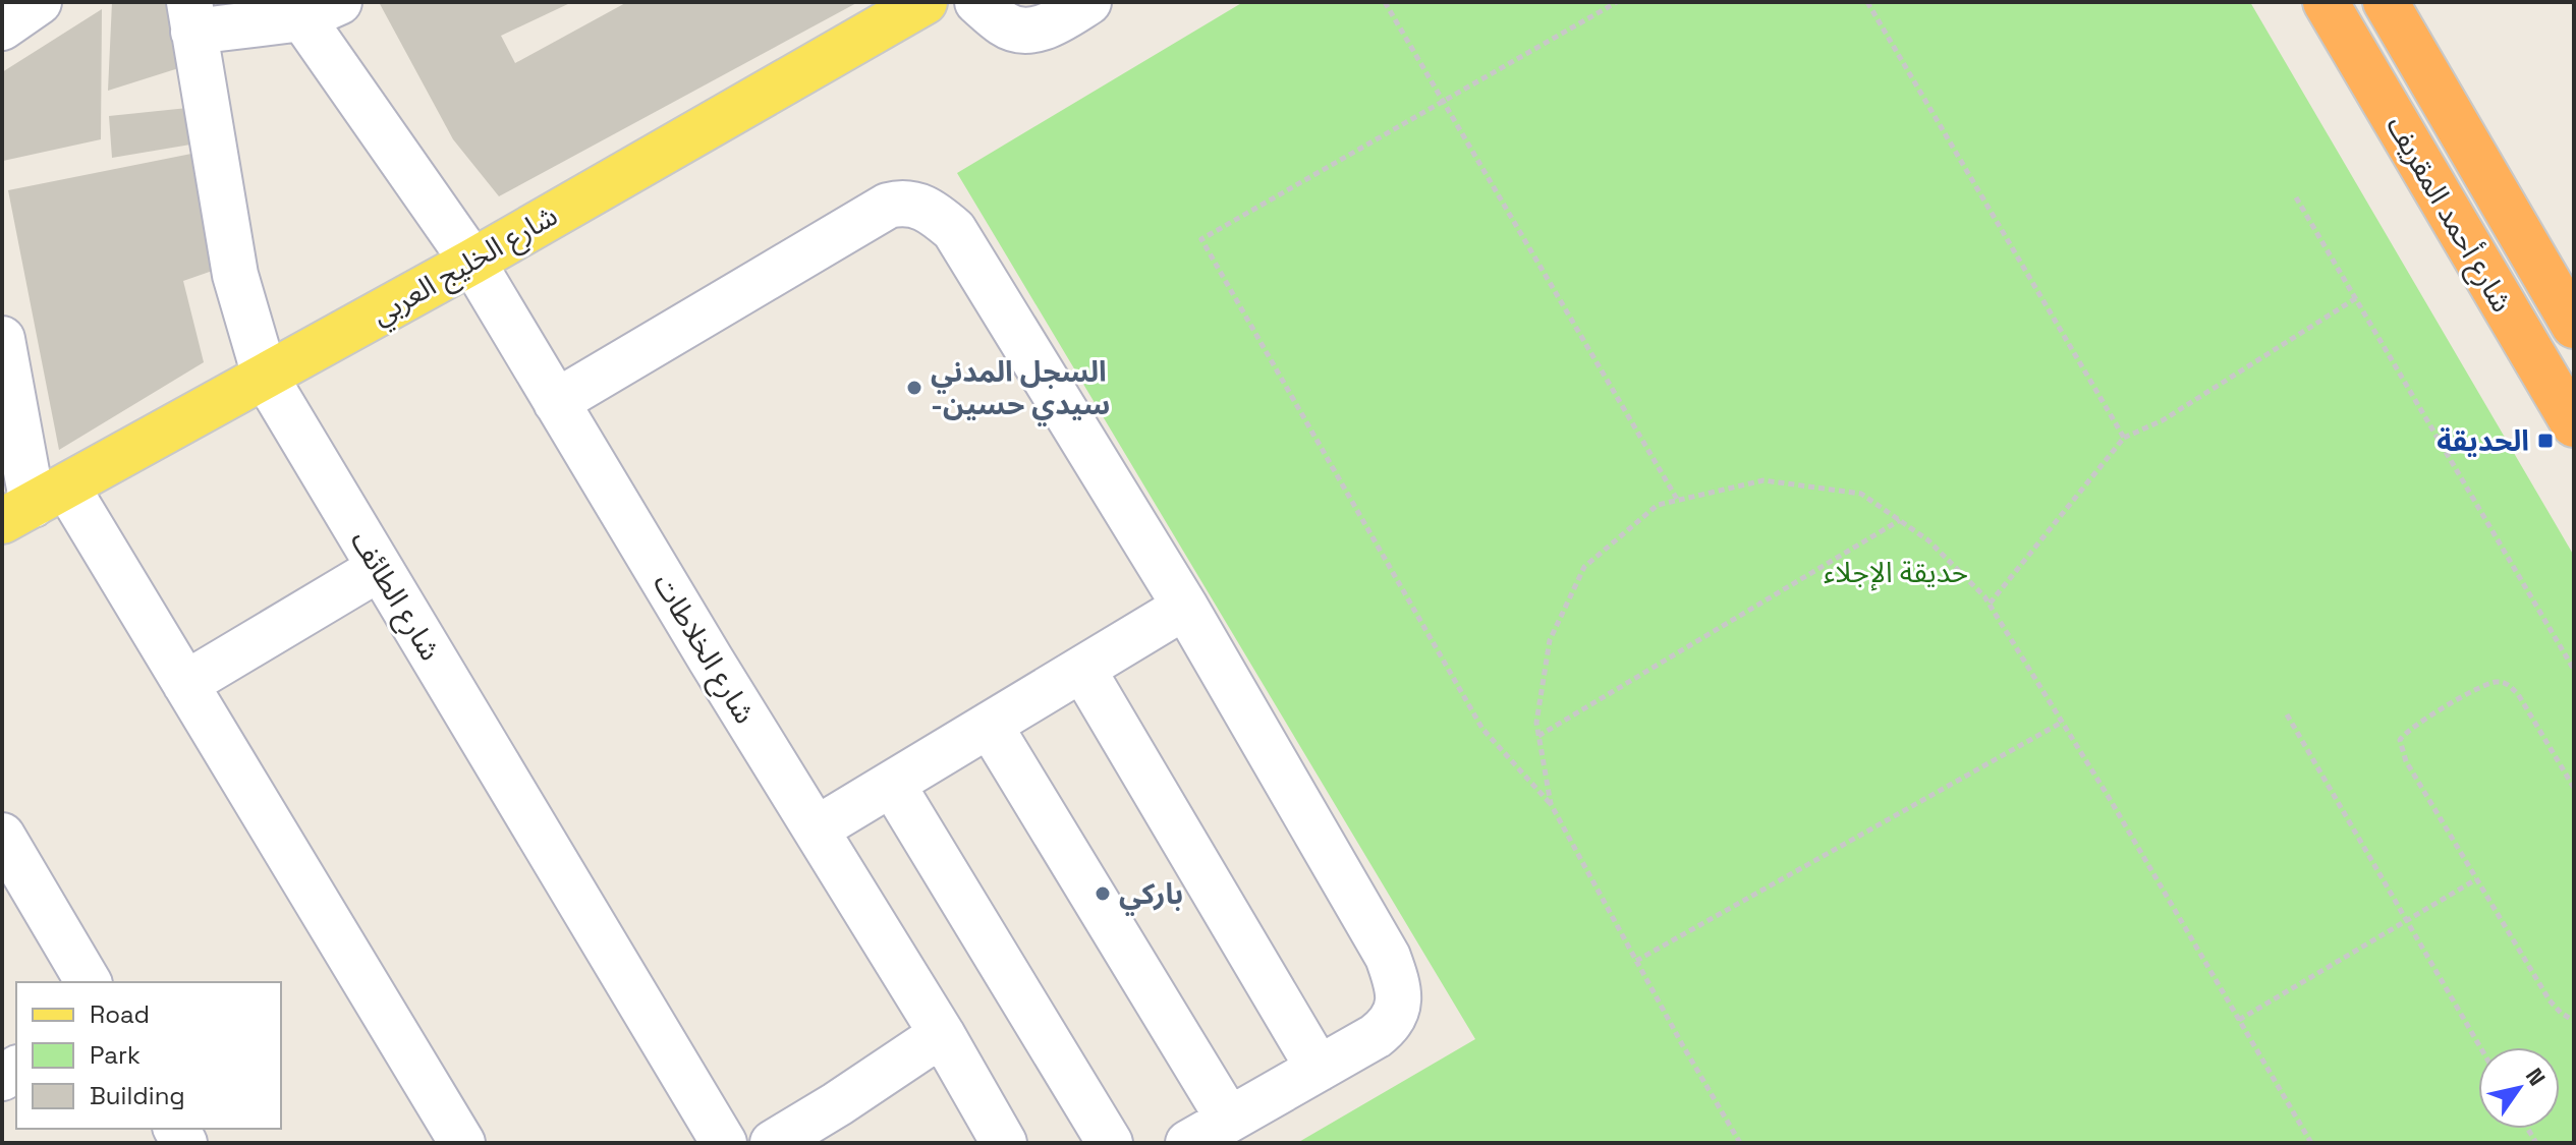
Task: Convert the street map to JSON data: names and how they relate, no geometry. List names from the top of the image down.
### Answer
{
  "streets": {
    "highway": ["شارع أحمد المقريف"],
    "main road": ["شارع الخليج العربي"],
    "street": ["شارع الطائف", "شارع الخلاطات"]
  },
  "crossings": [
    ["شارع الخليج العربي", "شارع الطائف"],
    ["شارع الخليج العربي", "شارع الخلاطات"]
  ],
  "parks": ["حديقة الإجلاء"],
  "places": {
    "other": ["السجل المدني -سيدي حسين", "باركي"],
    "transit": ["الحديقة"]
  },
  "legend": ["Road", "Park", "Building"],
  "north": "top right"
}
